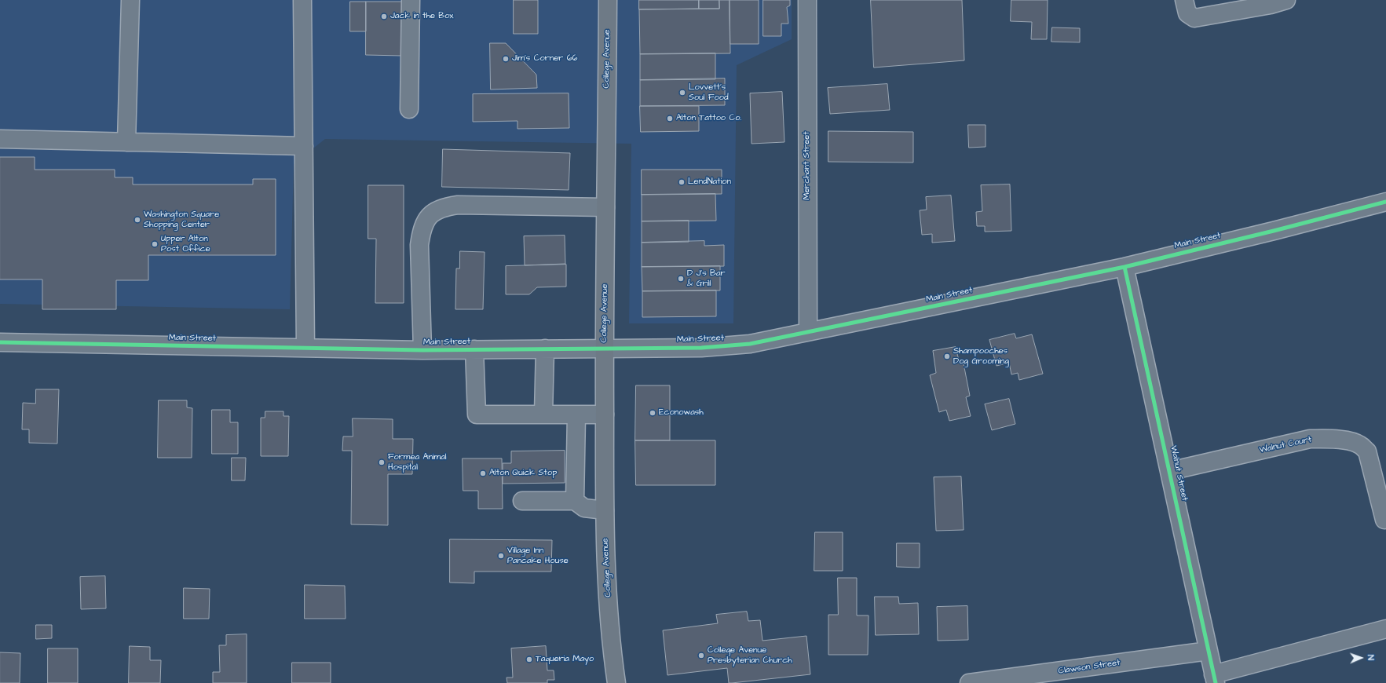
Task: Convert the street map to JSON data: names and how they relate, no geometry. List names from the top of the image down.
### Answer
{
  "streets": {
    "main road": ["College Avenue"],
    "street": [
      "Merchant Street",
      "Main Street",
      "Walnut Court",
      "Walnut Street",
      "Clawson Street"
    ]
  },
  "crossings": [
    ["College Avenue", "Main Street"],
    ["Merchant Street", "Main Street"],
    ["Main Street", "Walnut Street"],
    ["Walnut Court", "Walnut Street"],
    ["Walnut Street", "Clawson Street"]
  ],
  "places": [
    "Jack in the Box",
    "Jim's Corner 66",
    "Lovvett's Soul Food",
    "Alton Tattoo Co.",
    "LendNation",
    "Washington Square Shopping Center",
    "Upper Alton Post Office",
    "D J's Bar & Grill",
    "Shampooches Dog Grooming",
    "Econowash",
    "Formea Animal Hospital",
    "Alton Quick Stop",
    "Village Inn Pancake House",
    "College Avenue Presbyterian Church",
    "Taqueria Mayo"
  ],
  "north": "right"
}
